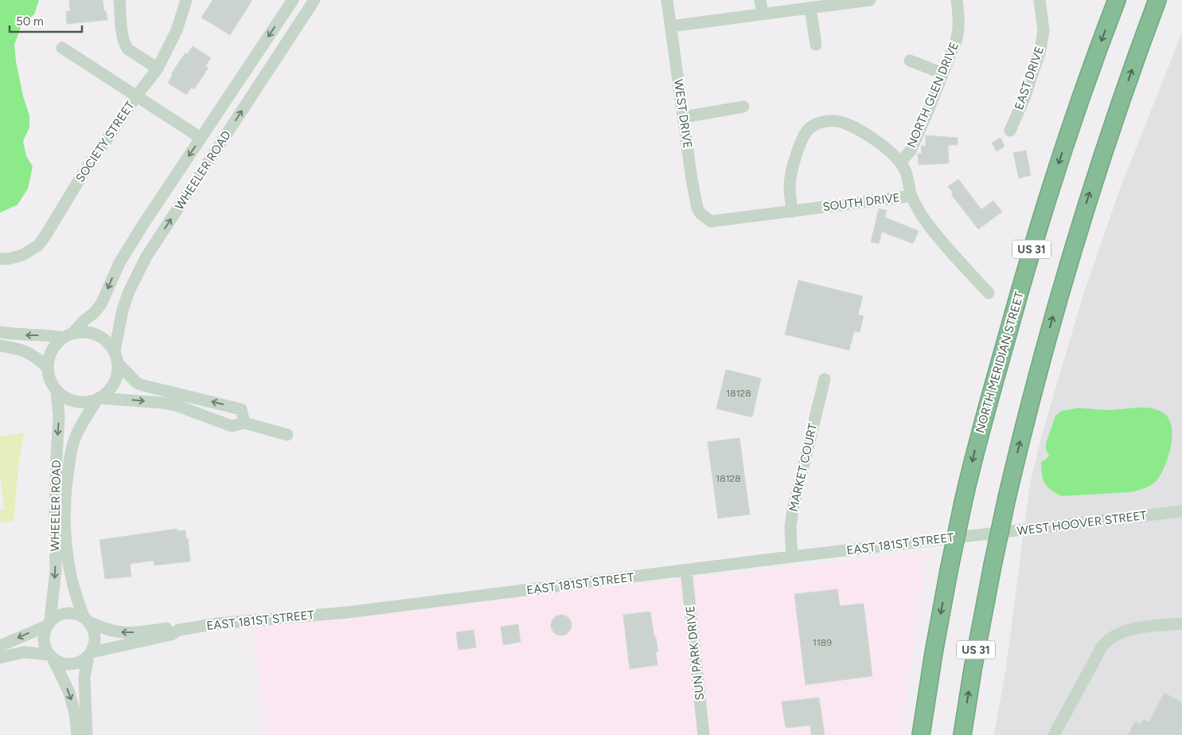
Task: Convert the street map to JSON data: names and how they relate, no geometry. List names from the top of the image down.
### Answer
{
  "streets": {
    "highway": ["US 31", "NORTH MERIDIAN STREET"],
    "street": [
      "EAST DRIVE",
      "NORTH GLEN DRIVE",
      "WEST DRIVE",
      "SOCIETY STREET",
      "WHEELER ROAD",
      "SOUTH DRIVE",
      "MARKET COURT",
      "WEST HOOVER STREET",
      "EAST 181ST STREET",
      "SUN PARK DRIVE"
    ]
  },
  "crossings": [
    ["WEST DRIVE", "SOUTH DRIVE"],
    ["WHEELER ROAD", "EAST 181ST STREET"],
    ["MARKET COURT", "EAST 181ST STREET"],
    ["WEST HOOVER STREET", "EAST 181ST STREET"],
    ["EAST 181ST STREET", "SUN PARK DRIVE"]
  ],
  "house_numbers": ["18128", "18128", "1189"],
  "scale_bar": "50 m"
}
